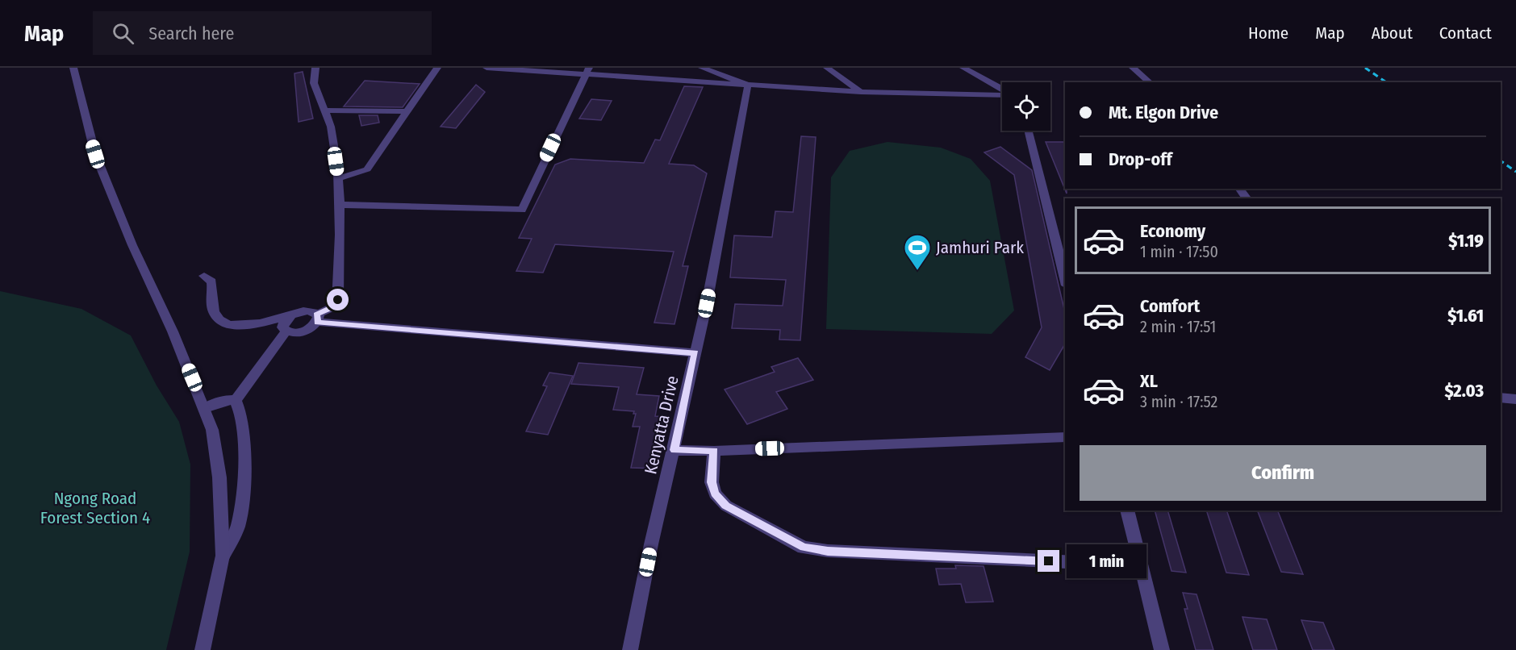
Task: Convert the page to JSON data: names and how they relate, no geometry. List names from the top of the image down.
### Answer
{
  "streets": {
    "street": ["Kenyatta Drive"]
  },
  "parks": ["Ngong Road Forest Section 4"],
  "places": {
    "sports": ["Jamhuri Park"]
  },
  "page": {
    "header": "Map",
    "search": "Search here",
    "nav": [
      "Home",
      "Map",
      "About",
      "Contact"
    ],
    "banner": ["Mt. Elgon Drive", "Drop-off"],
    "list": [
      {
        "name": "Economy",
        "note": "1 min · 17:50",
        "value": "$1.19"
      },
      {
        "name": "Comfort",
        "note": "2 min · 17:51",
        "value": "$1.61"
      },
      {
        "name": "XL",
        "note": "3 min · 17:52",
        "value": "$2.03"
      }
    ],
    "buttons": "Confirm",
    "bubble": "1 min"
  }
}
